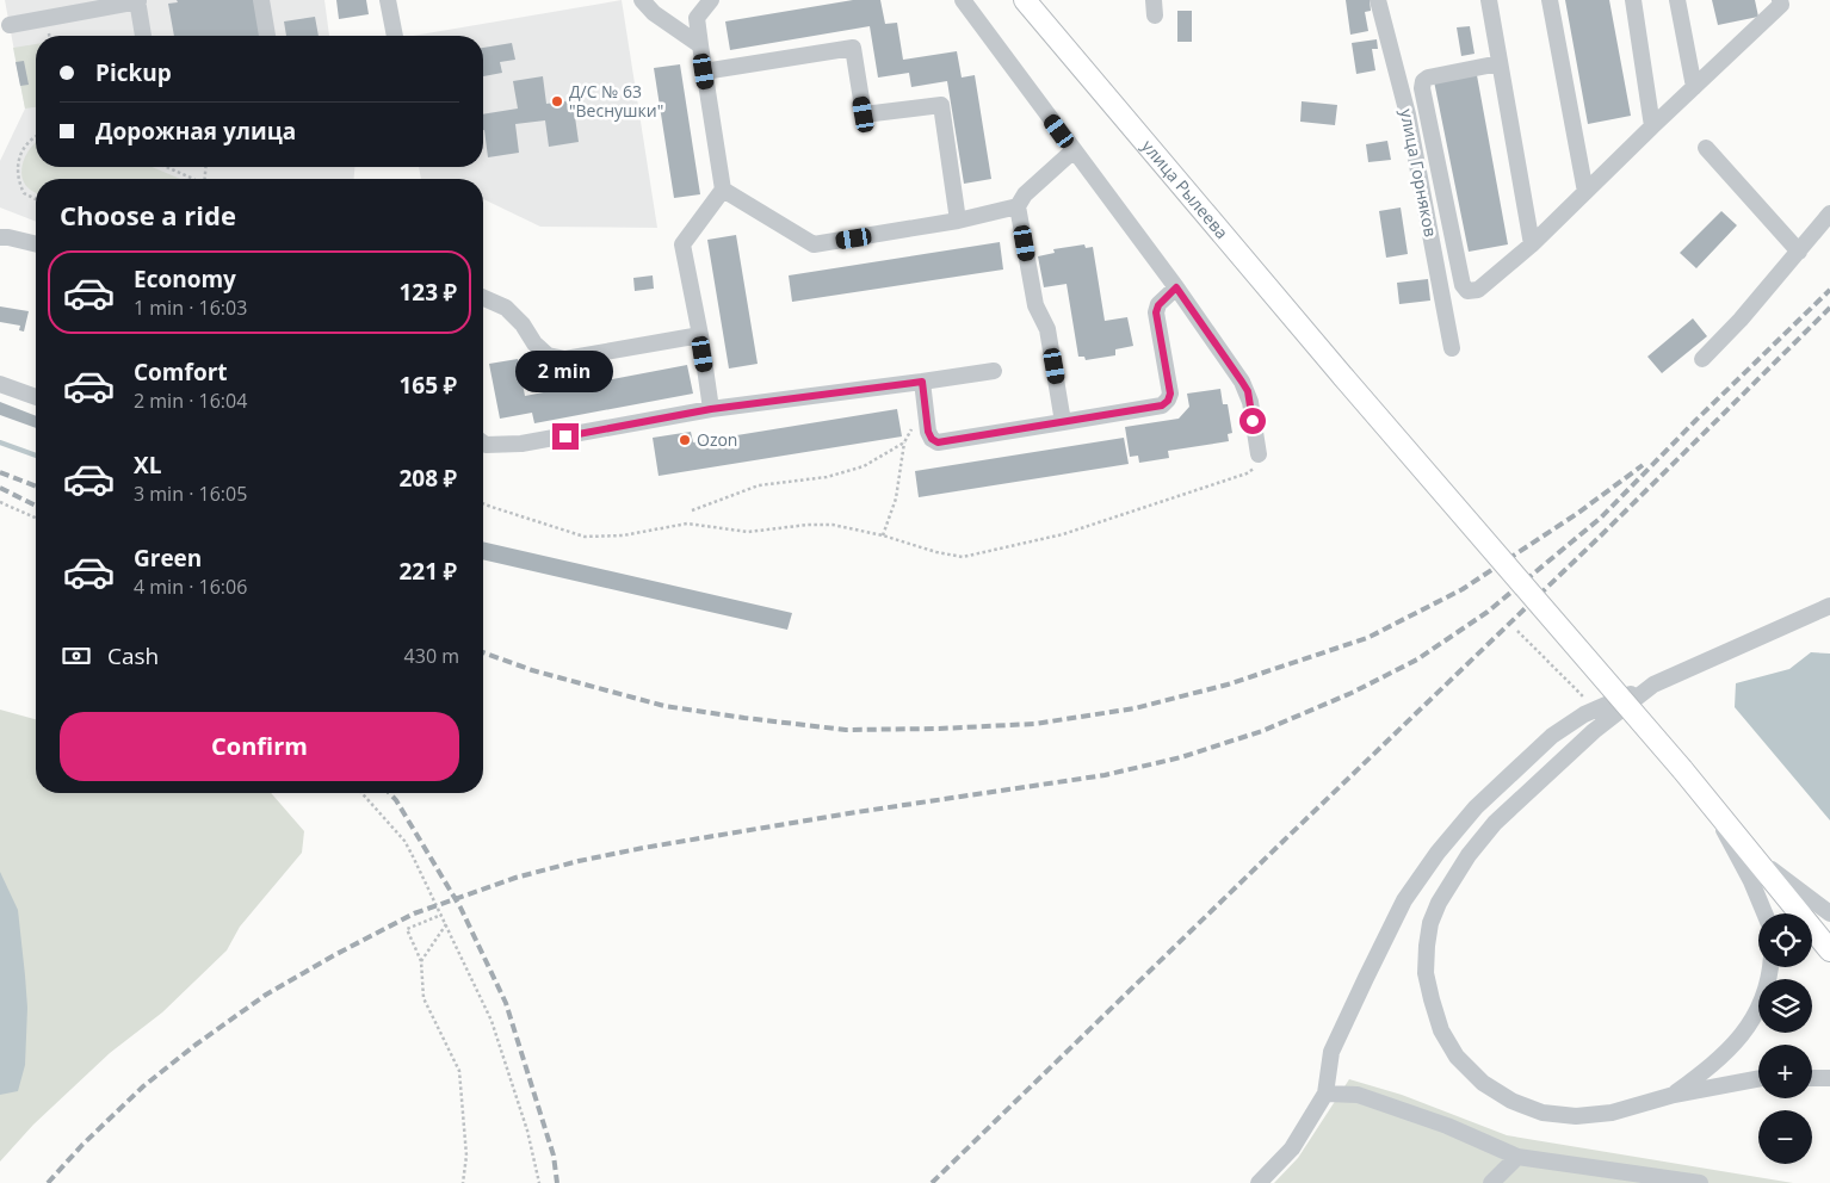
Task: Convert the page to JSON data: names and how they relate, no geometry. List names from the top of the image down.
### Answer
{
  "streets": {
    "main road": ["улица Рылеева"],
    "street": ["улица Горняков"]
  },
  "places": ["Д/С № 63 \"Веснушки\"", "Ozon"],
  "page": {
    "banner": ["Pickup", "Дорожная улица"],
    "heading": "Choose a ride",
    "list": [
      {
        "name": "Economy",
        "note": "1 min · 16:03",
        "value": "123 ₽"
      },
      {
        "name": "Comfort",
        "note": "2 min · 16:04",
        "value": "165 ₽"
      },
      {
        "name": "XL",
        "note": "3 min · 16:05",
        "value": "208 ₽"
      },
      {
        "name": "Green",
        "note": "4 min · 16:06",
        "value": "221 ₽"
      }
    ],
    "bubble": "2 min",
    "pay": ["Cash", "430 m"],
    "buttons": "Confirm",
    "map_buttons": ["+", "−"]
  }
}
